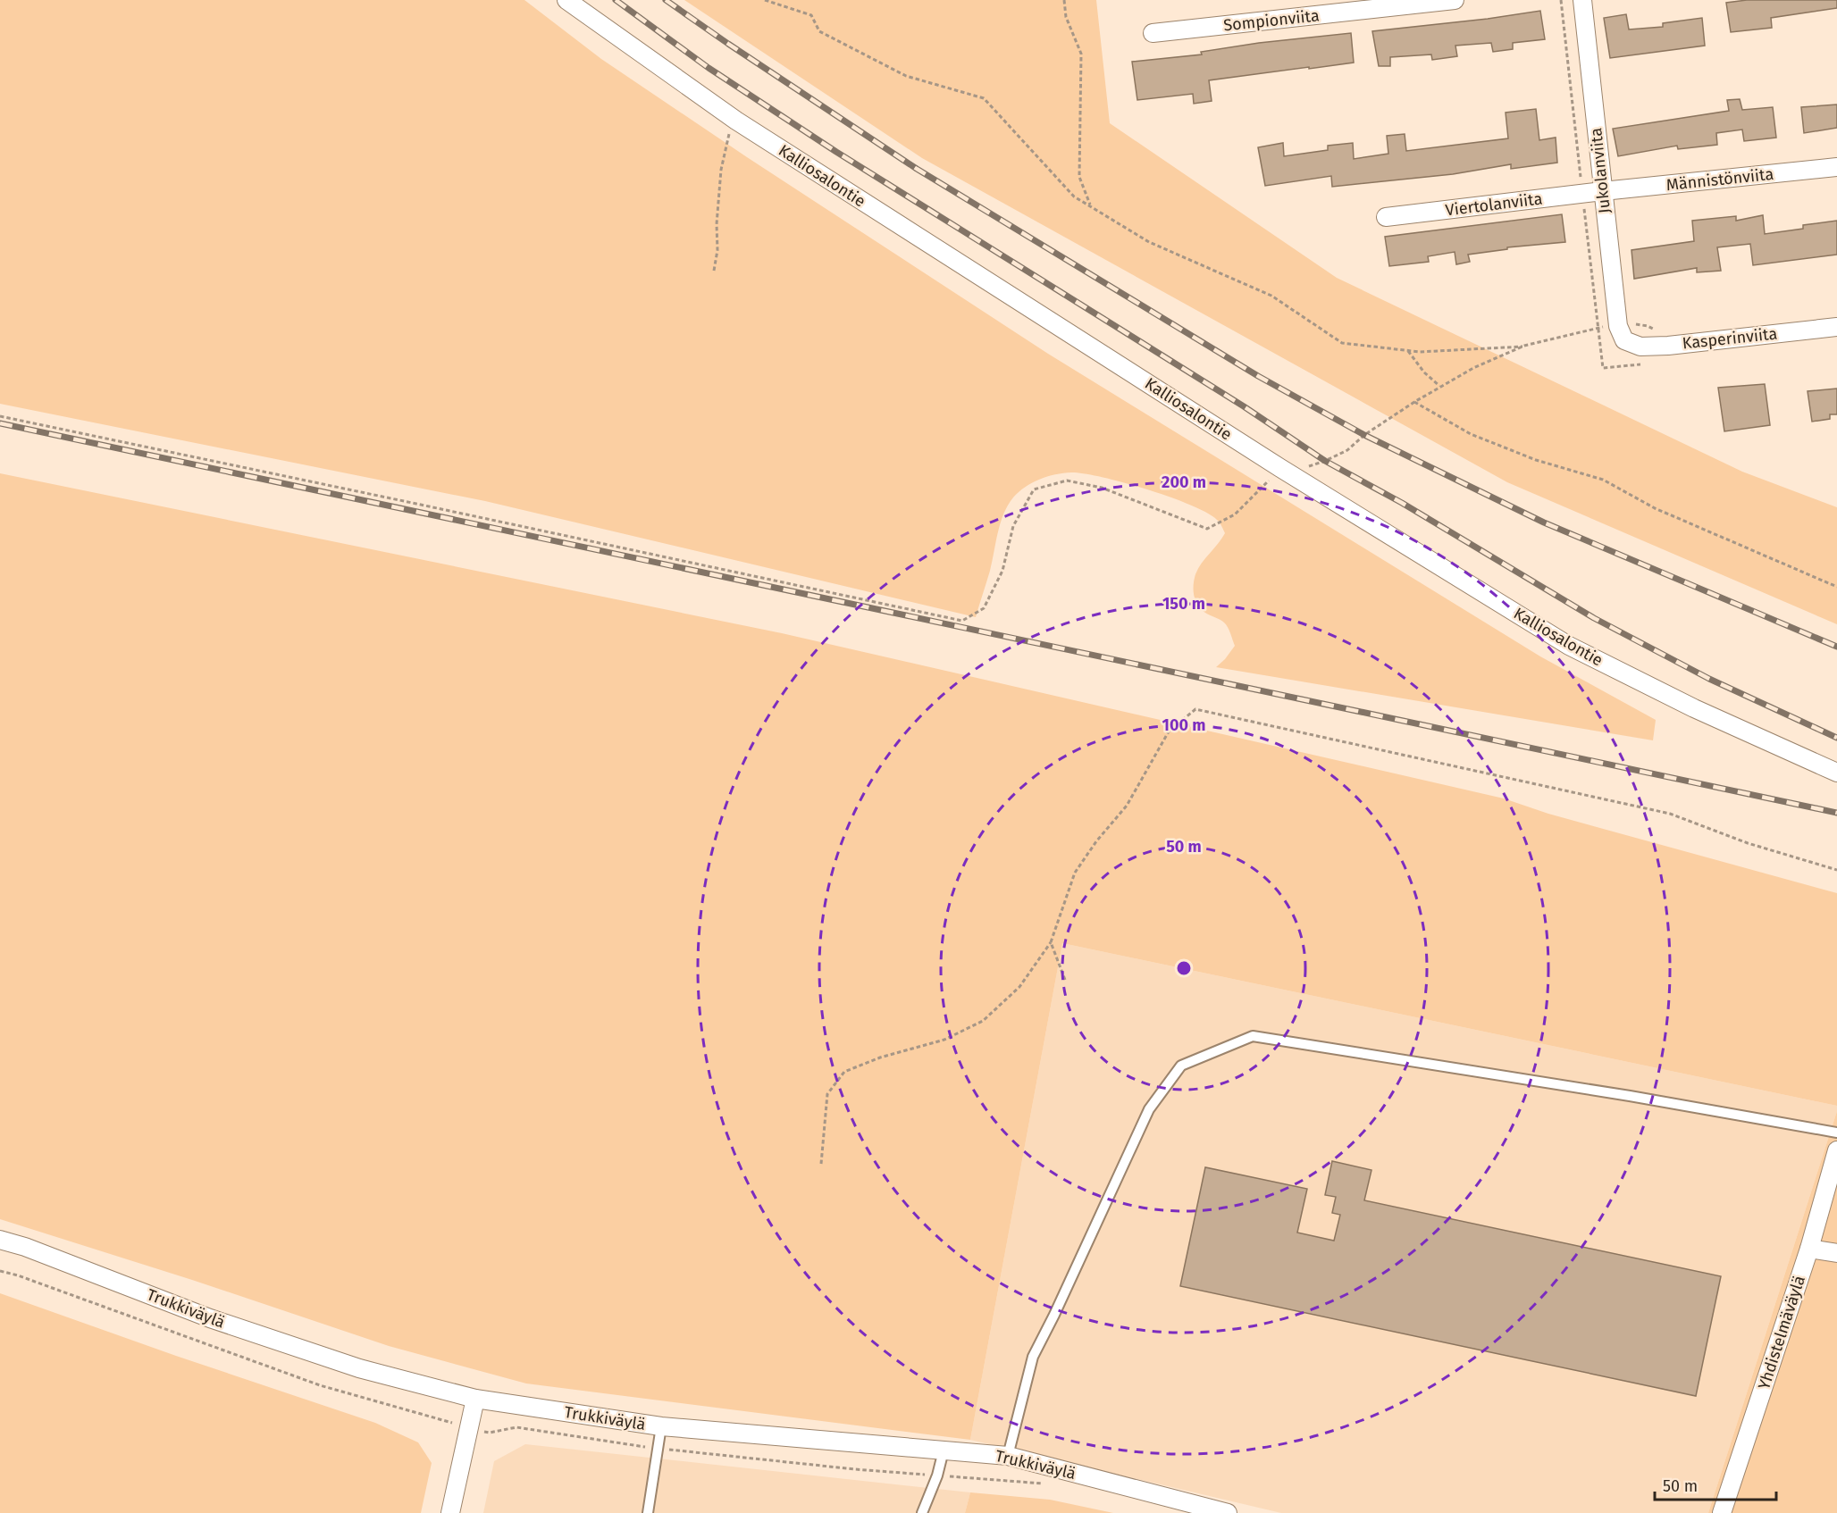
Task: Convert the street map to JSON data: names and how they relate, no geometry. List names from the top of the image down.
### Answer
{
  "streets": {
    "street": [
      "Sompionviita",
      "Jukolanviita",
      "Kalliosalontie",
      "Männistönviita",
      "Viertolanviita",
      "Kasperinviita",
      "Trukkiväylä",
      "Yhdistelmäväylä"
    ]
  },
  "crossings": [
    ["Jukolanviita", "Männistönviita"],
    ["Jukolanviita", "Viertolanviita"],
    ["Jukolanviita", "Kasperinviita"],
    ["Männistönviita", "Viertolanviita"]
  ],
  "scale_bar": "50 m",
  "rings": [
    "200 m",
    "150 m",
    "100 m",
    "50 m"
  ]
}
